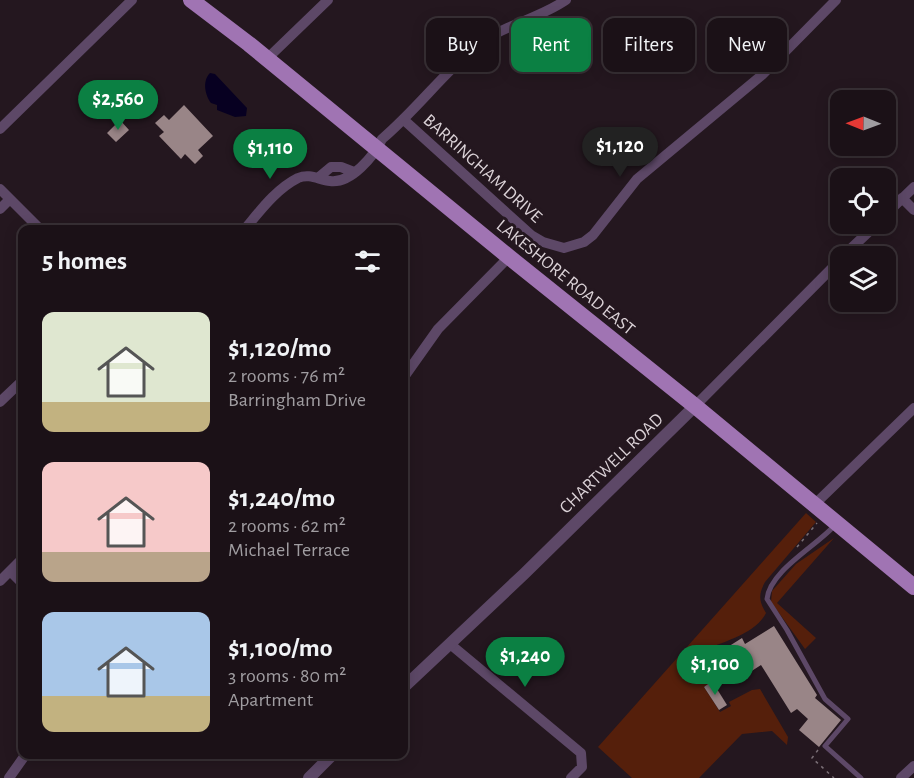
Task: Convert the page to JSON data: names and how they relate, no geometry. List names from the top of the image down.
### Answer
{
  "streets": {
    "main road": ["LAKESHORE ROAD EAST"],
    "street": ["BARRINGHAM DRIVE", "CHARTWELL ROAD"]
  },
  "crossings": [
    ["LAKESHORE ROAD EAST", "CHARTWELL ROAD"]
  ],
  "north": "left",
  "page": {
    "chip": [
      "Buy",
      "Rent",
      "Filters",
      "New"
    ],
    "price": [
      "$2,560",
      "$1,120",
      "$1,110",
      "$1,240",
      "$1,100"
    ],
    "heading": "5 homes",
    "list": [
      {
        "name": "$1,120/mo",
        "note": "2 rooms · 76 m² · Barringham Drive"
      },
      {
        "name": "$1,240/mo",
        "note": "2 rooms · 62 m² · Michael Terrace"
      },
      {
        "name": "$1,100/mo",
        "note": "3 rooms · 80 m² · Apartment"
      }
    ]
  }
}
